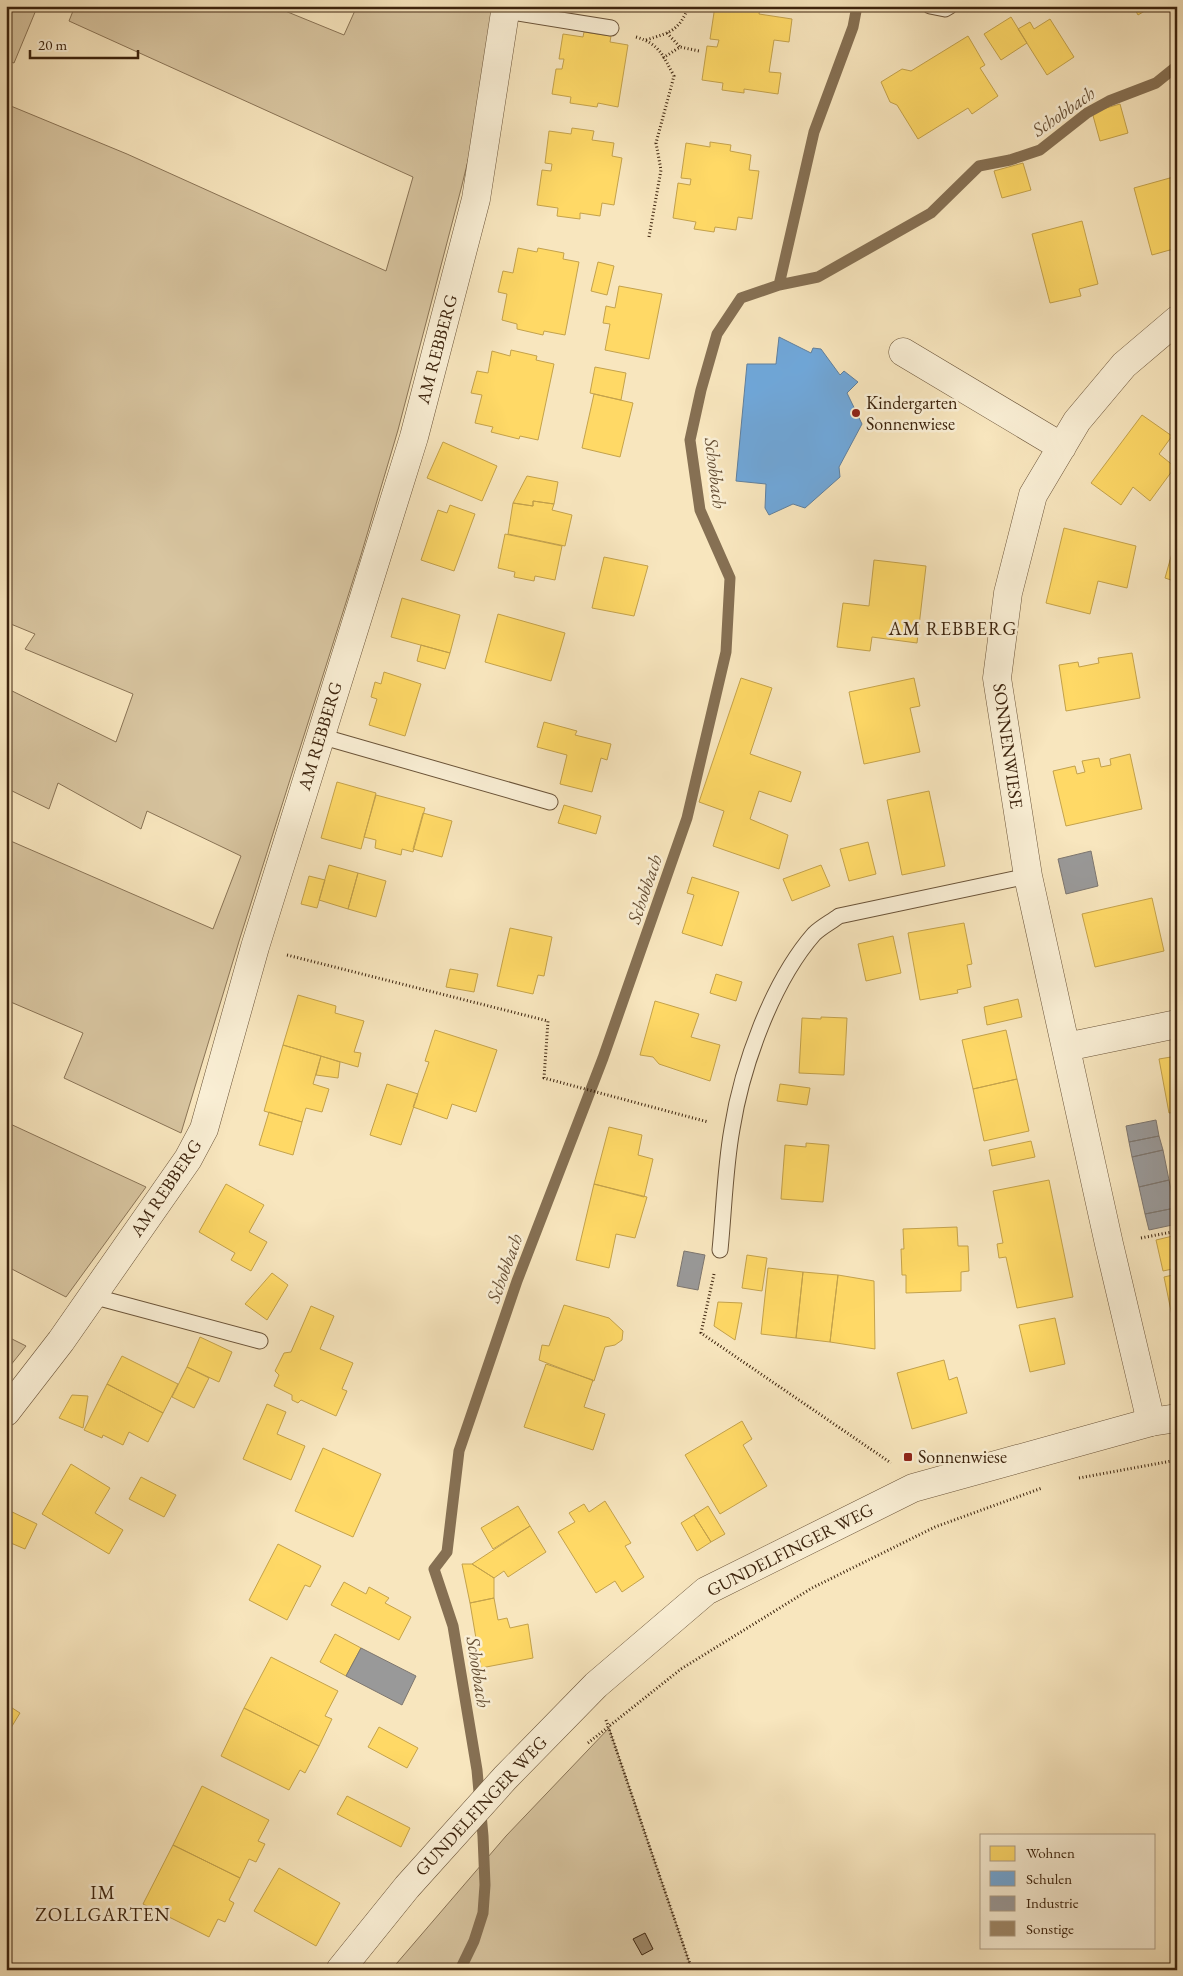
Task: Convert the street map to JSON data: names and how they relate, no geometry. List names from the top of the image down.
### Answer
{
  "streets": {
    "street": ["AM REBBERG", "SONNENWIESE", "GUNDELFINGER WEG"]
  },
  "crossings": [
    ["SONNENWIESE", "GUNDELFINGER WEG"]
  ],
  "districts": ["AM REBBERG", "IM ZOLLGARTEN"],
  "water": ["Schobbach"],
  "places": {
    "other": ["Kindergarten Sonnenwiese"],
    "transit": ["Sonnenwiese"]
  },
  "legend": [
    "Wohnen",
    "Schulen",
    "Industrie",
    "Sonstige"
  ],
  "scale_bar": "20 m"
}
